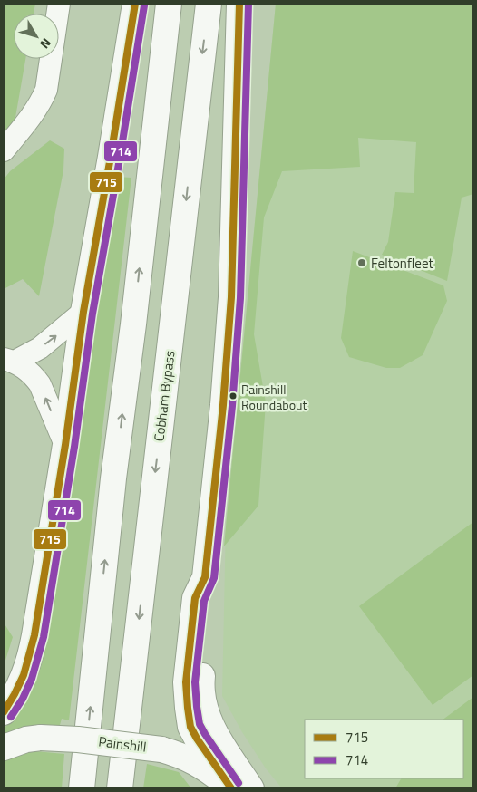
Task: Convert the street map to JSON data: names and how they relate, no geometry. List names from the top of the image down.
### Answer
{
  "streets": {
    "main road": ["Cobham Bypass", "Painshill"]
  },
  "places": ["Feltonfleet", "Painshill Roundabout"],
  "lines": ["transit line 715", "transit line 714"],
  "legend": ["715", "714"],
  "north": "bottom right"
}
